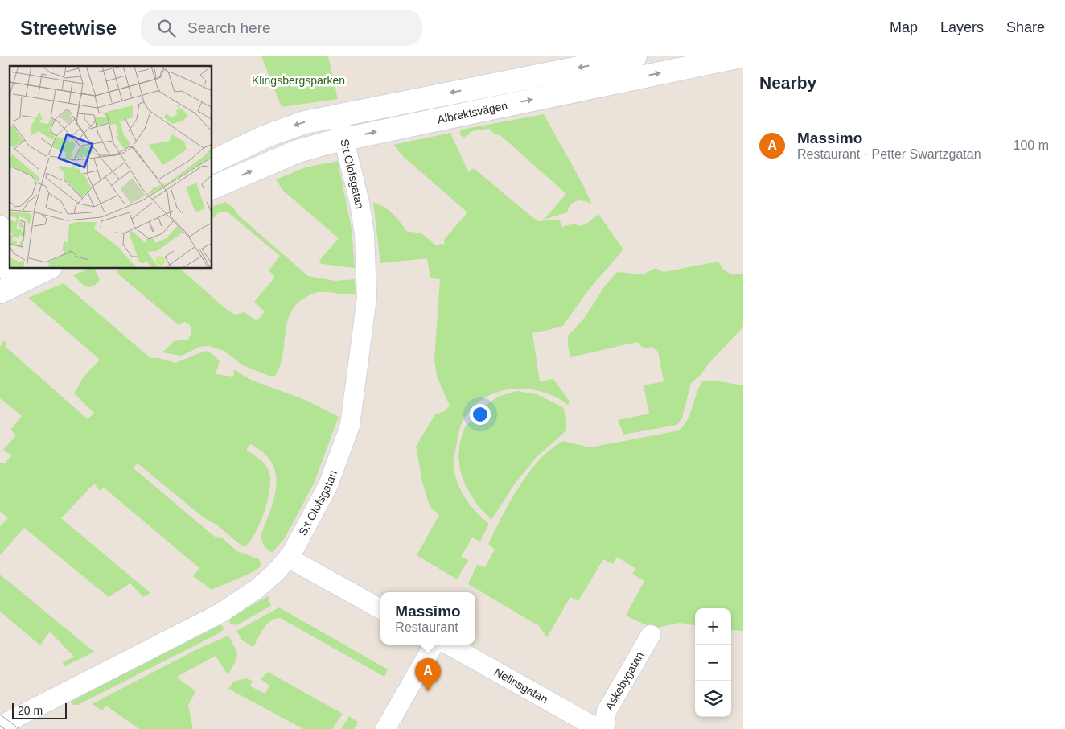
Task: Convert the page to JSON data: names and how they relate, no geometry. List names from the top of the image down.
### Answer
{
  "streets": {
    "main road": ["Albrektsvägen"],
    "street": ["S:t Olofsgatan", "Askebygatan", "Nelinsgatan"]
  },
  "crossings": [
    ["Albrektsvägen", "S:t Olofsgatan"]
  ],
  "parks": ["Klingsbergsparken"],
  "scale_bar": "20 m",
  "page": {
    "header": "Streetwise",
    "search": "Search here",
    "nav": ["Map", "Layers", "Share"],
    "heading": "Nearby",
    "list": [
      {
        "mark": "A",
        "name": "Massimo",
        "note": "Restaurant · Petter Swartzgatan",
        "value": "100 m"
      }
    ],
    "popup": ["Massimo", "Restaurant"],
    "map_buttons": ["+", "−"],
    "pins": "A",
    "scale": "20 m"
  }
}
